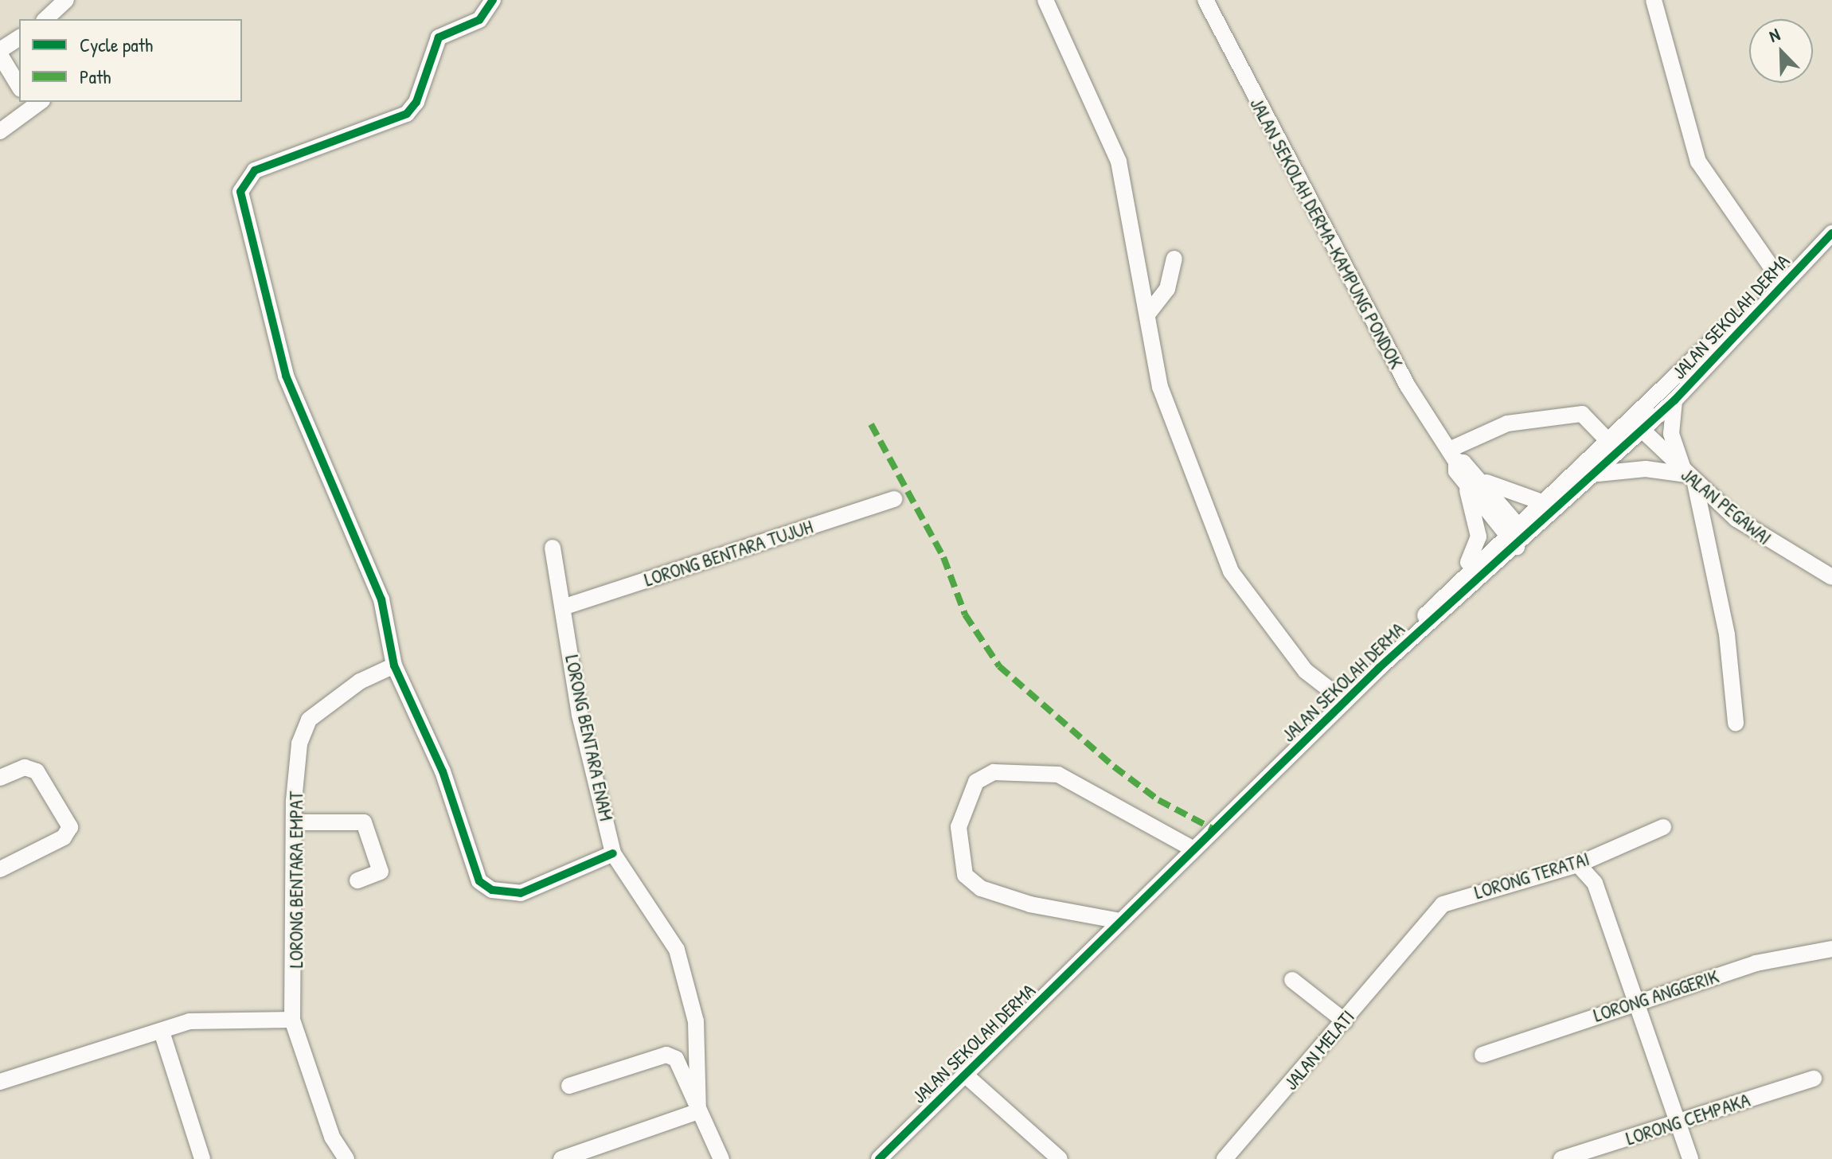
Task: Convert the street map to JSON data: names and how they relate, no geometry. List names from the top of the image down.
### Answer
{
  "streets": {
    "street": [
      "JALAN SEKOLAH DERMA-KAMPUNG PONDOK",
      "JALAN SEKOLAH DERMA",
      "JALAN PEGAWAI",
      "LORONG BENTARA TUJUH",
      "LORONG BENTARA ENAM",
      "LORONG TERATAI",
      "LORONG BENTARA EMPAT",
      "LORONG ANGGERIK",
      "JALAN MELATI",
      "LORONG CEMPAKA"
    ]
  },
  "crossings": [
    ["JALAN SEKOLAH DERMA-KAMPUNG PONDOK", "JALAN SEKOLAH DERMA"],
    ["JALAN SEKOLAH DERMA", "JALAN PEGAWAI"],
    ["LORONG BENTARA TUJUH", "LORONG BENTARA ENAM"],
    ["LORONG TERATAI", "JALAN MELATI"]
  ],
  "legend": ["Cycle path", "Path"],
  "north": "top left"
}
